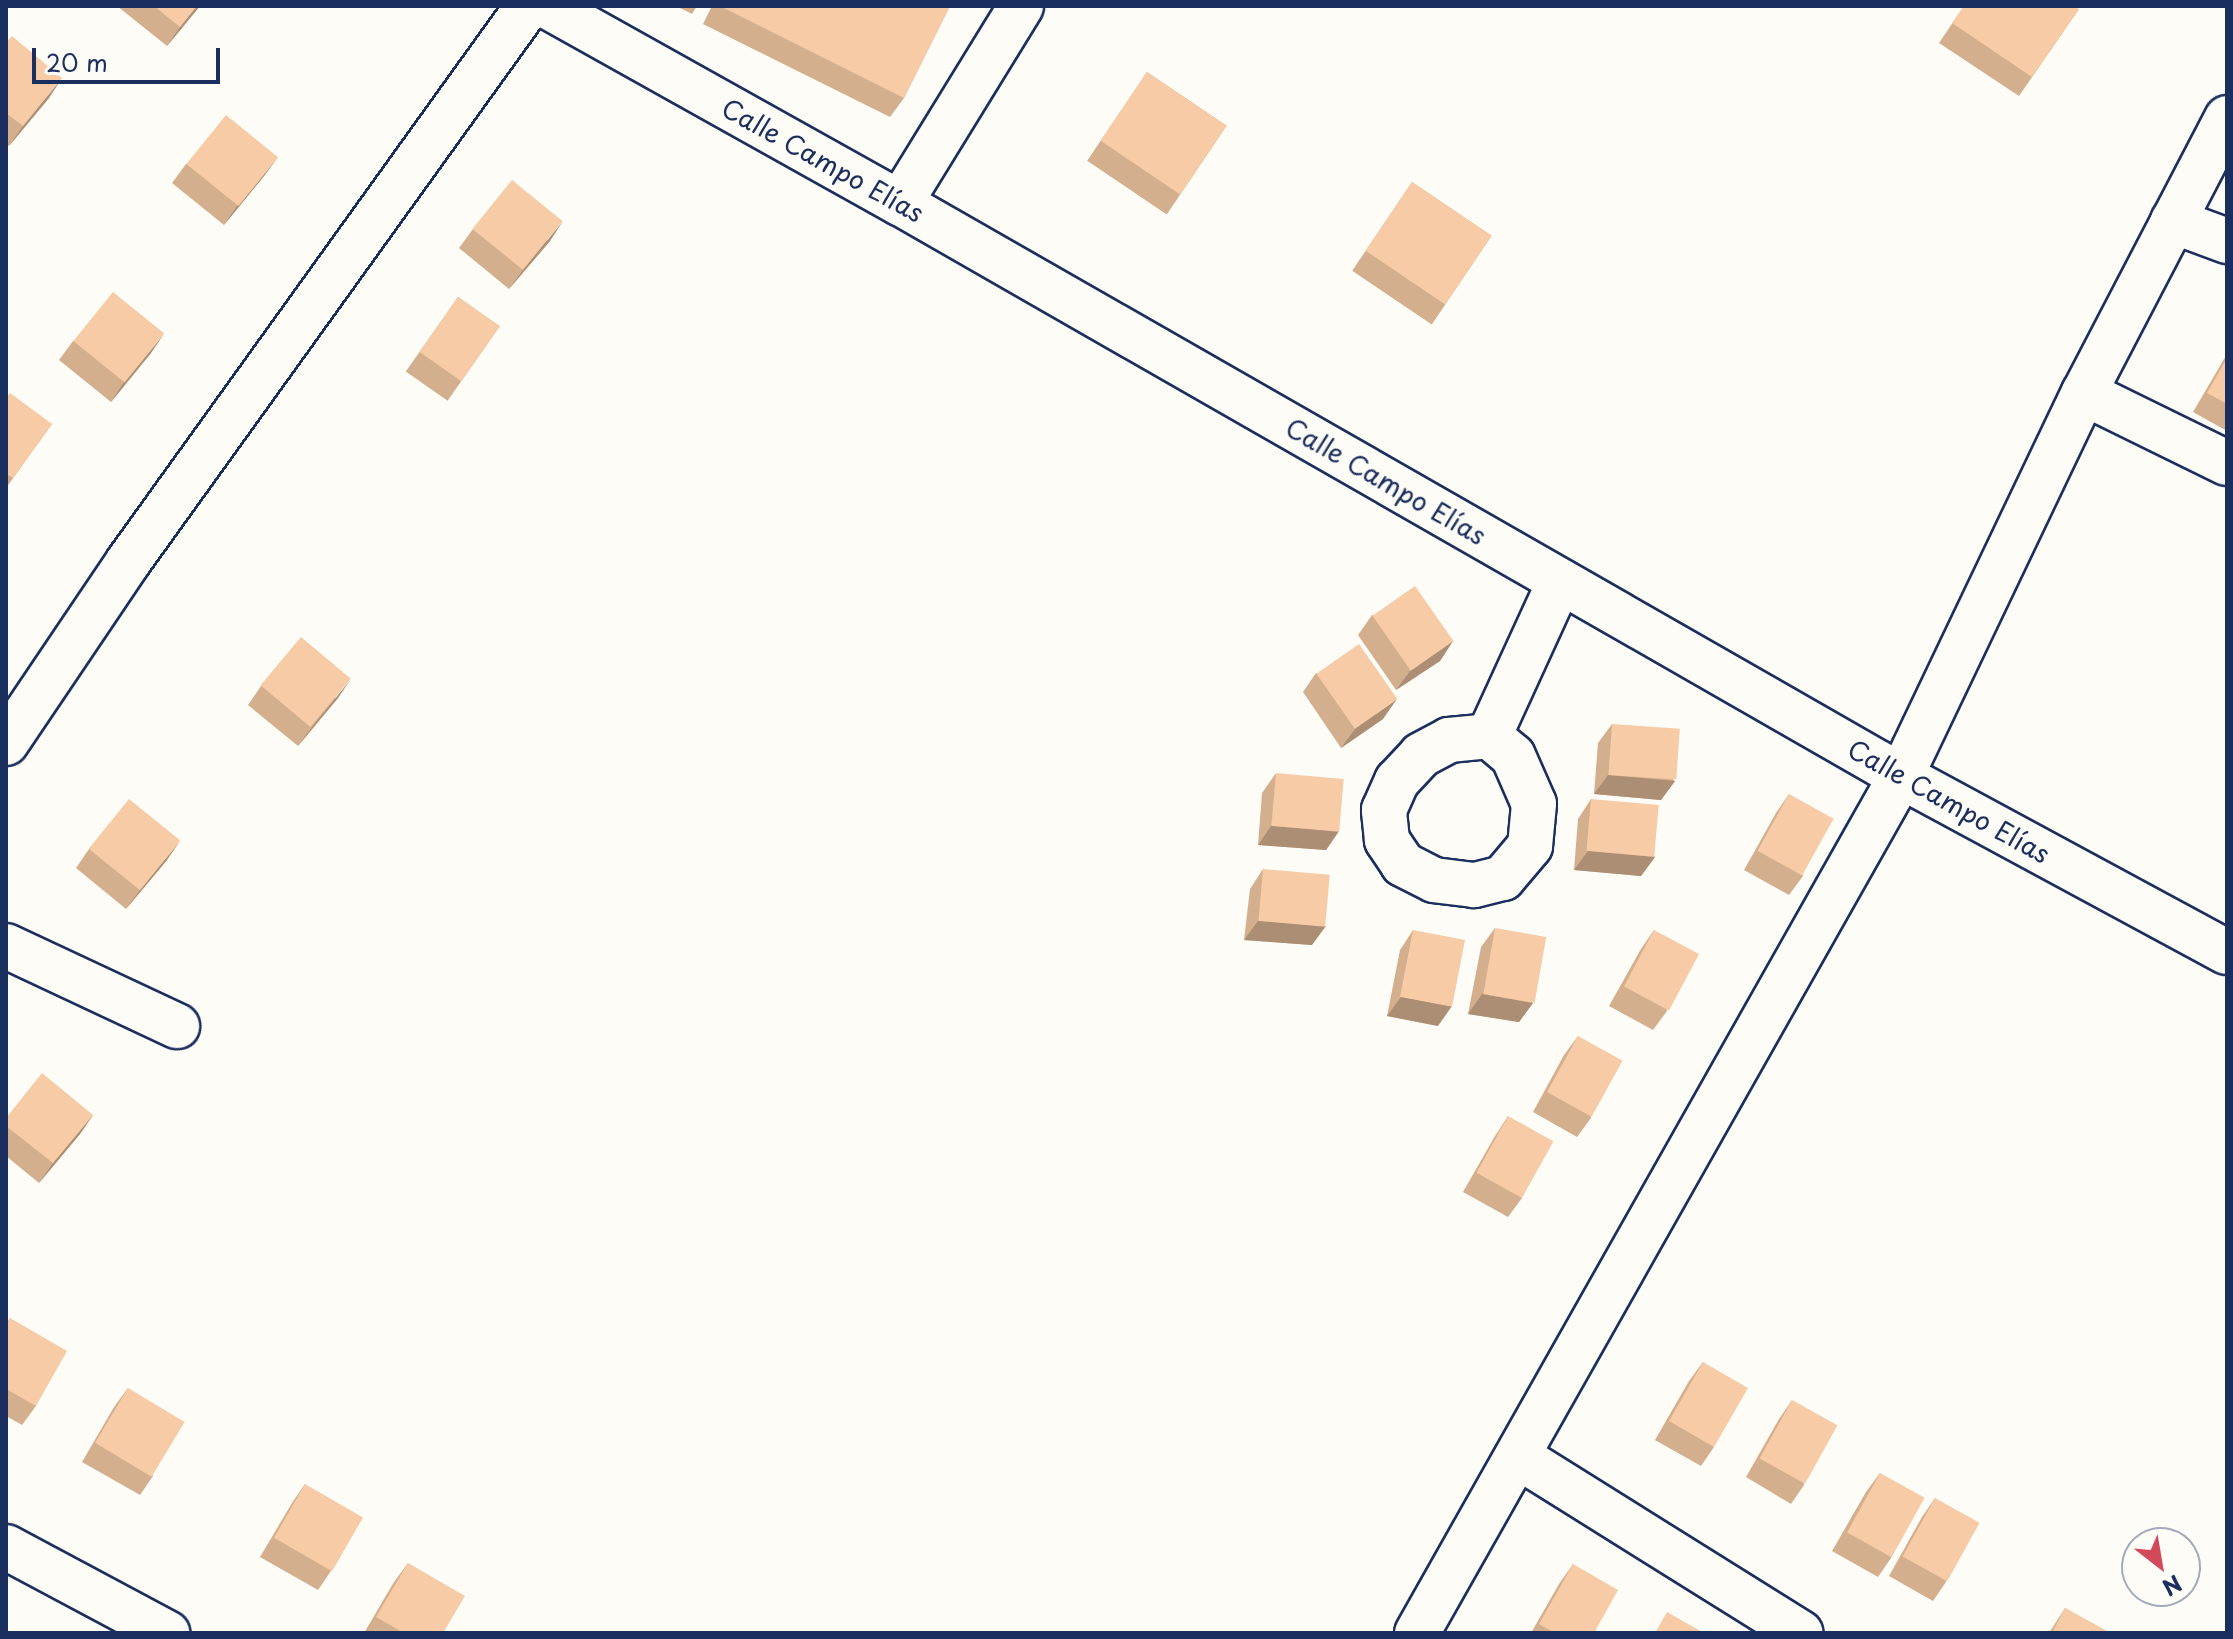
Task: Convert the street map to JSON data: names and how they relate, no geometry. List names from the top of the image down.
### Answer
{
  "streets": {
    "street": ["Calle Campo Elías"]
  },
  "scale_bar": "20 m",
  "north": "bottom right"
}
